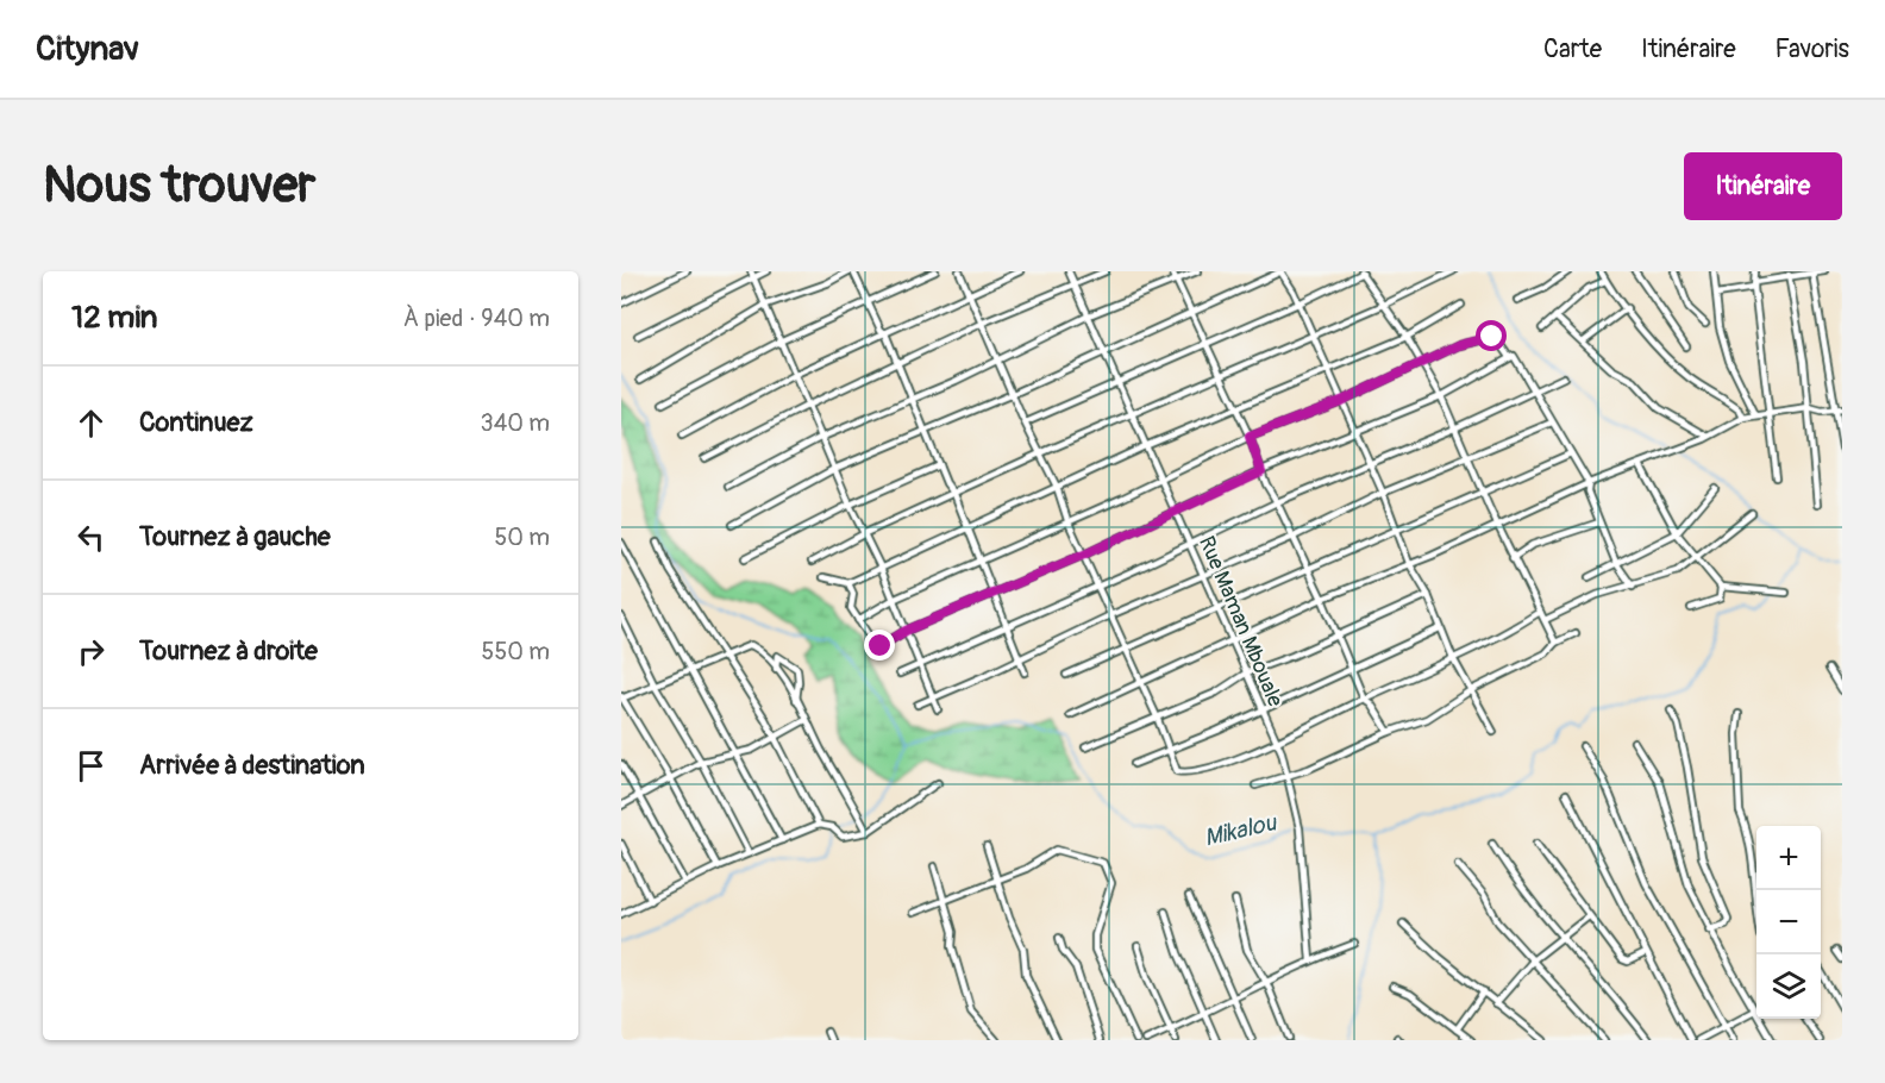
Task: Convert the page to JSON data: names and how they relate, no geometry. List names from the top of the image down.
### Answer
{
  "streets": {
    "street": ["Rue Maman Mbouale"]
  },
  "water": ["Mikalou"],
  "page": {
    "header": "Citynav",
    "nav": ["Carte", "Itinéraire", "Favoris"],
    "buttons": "Itinéraire",
    "title": "Nous trouver",
    "heading": ["12 min", "À pied · 940 m"],
    "list": [
      ["Continuez", "340 m"],
      ["Tournez à gauche", "50 m"],
      ["Tournez à droite", "550 m"],
      "Arrivée à destination"
    ],
    "map_buttons": ["+", "−"]
  }
}
